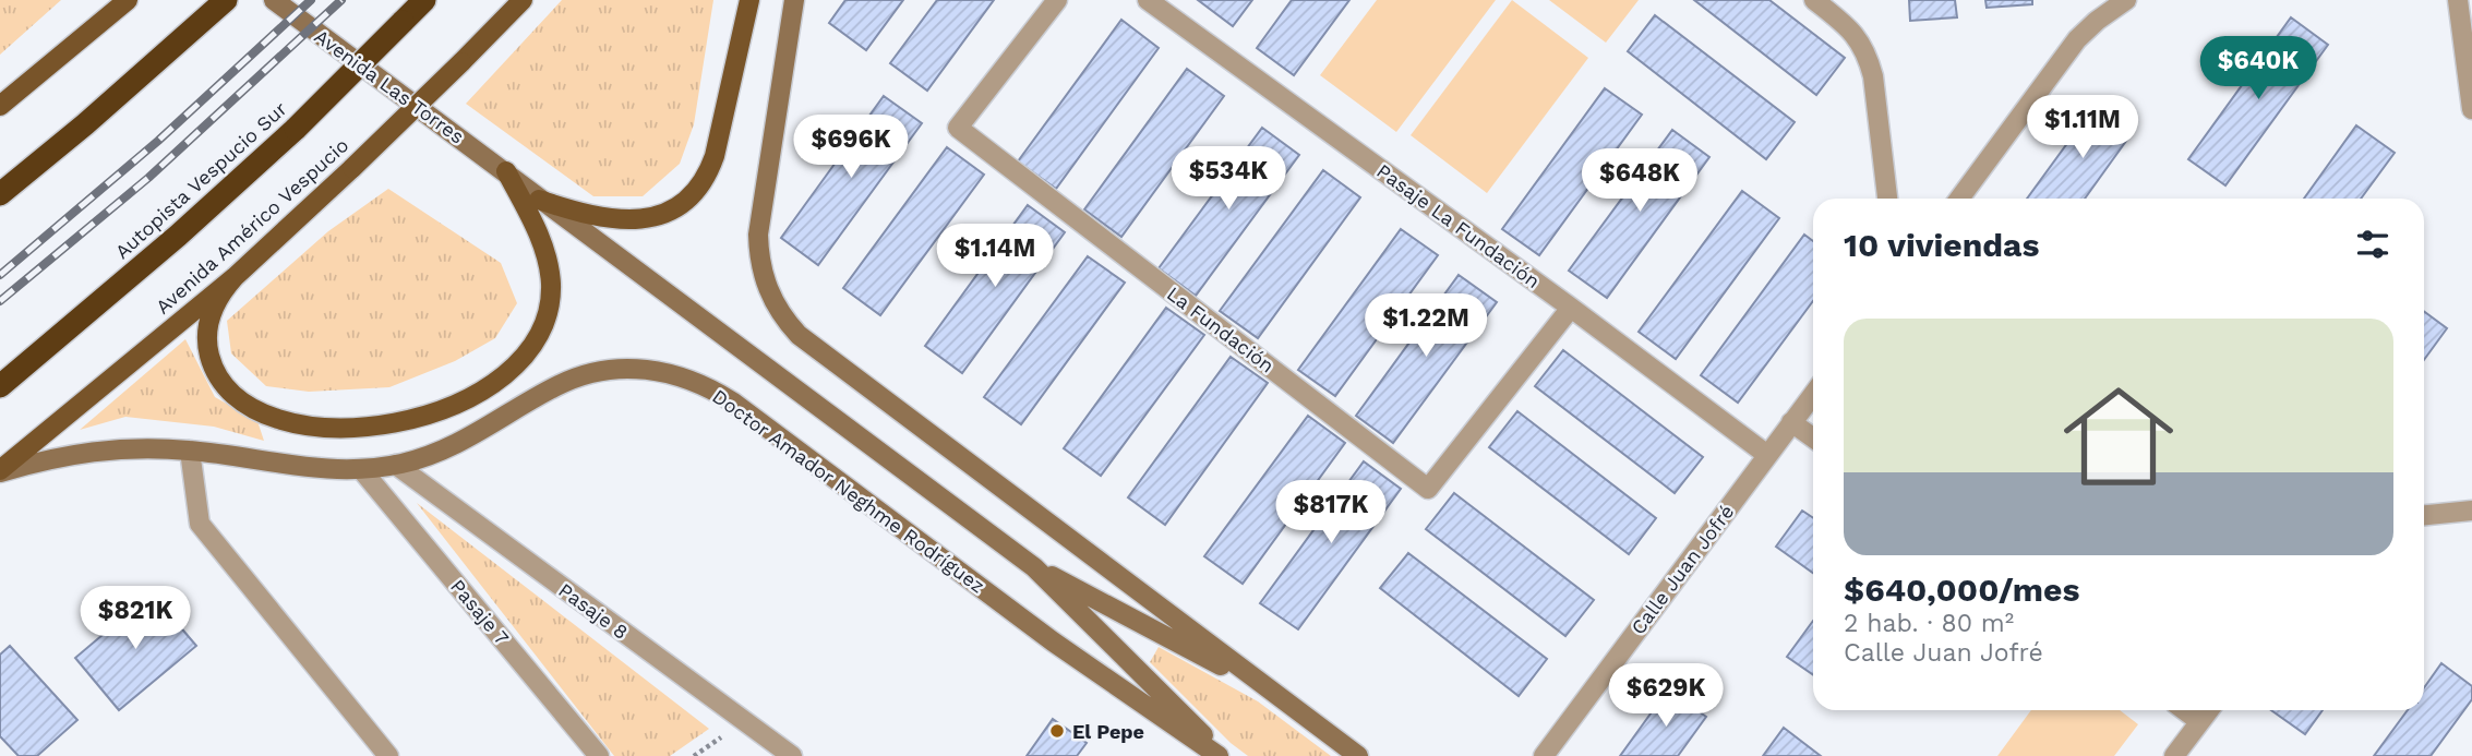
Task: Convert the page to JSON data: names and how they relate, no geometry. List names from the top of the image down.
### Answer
{
  "streets": {
    "highway": ["Autopista Vespucio Sur"],
    "main road": ["Avenida Américo Vespucio"],
    "street": [
      "Avenida Las Torres",
      "Pasaje La Fundación",
      "La Fundación",
      "Doctor Amador Neghme Rodríguez",
      "Calle Juan Jofré",
      "Pasaje 8",
      "Pasaje 7"
    ]
  },
  "crossings": [
    ["Avenida Las Torres", "Doctor Amador Neghme Rodríguez"],
    ["Avenida Américo Vespucio", "Doctor Amador Neghme Rodríguez"],
    ["Pasaje La Fundación", "La Fundación"],
    ["Pasaje La Fundación", "Calle Juan Jofré"],
    ["Doctor Amador Neghme Rodríguez", "Pasaje 8"],
    ["Doctor Amador Neghme Rodríguez", "Pasaje 7"]
  ],
  "places": ["El Pepe"],
  "page": {
    "price": [
      "$640K",
      "$1.11M",
      "$696K",
      "$534K",
      "$648K",
      "$1.14M",
      "$1.22M",
      "$817K",
      "$821K",
      "$629K"
    ],
    "heading": "10 viviendas",
    "list": [
      {
        "name": "$640,000/mes",
        "note": "2 hab. · 80 m² · Calle Juan Jofré"
      }
    ]
  }
}
